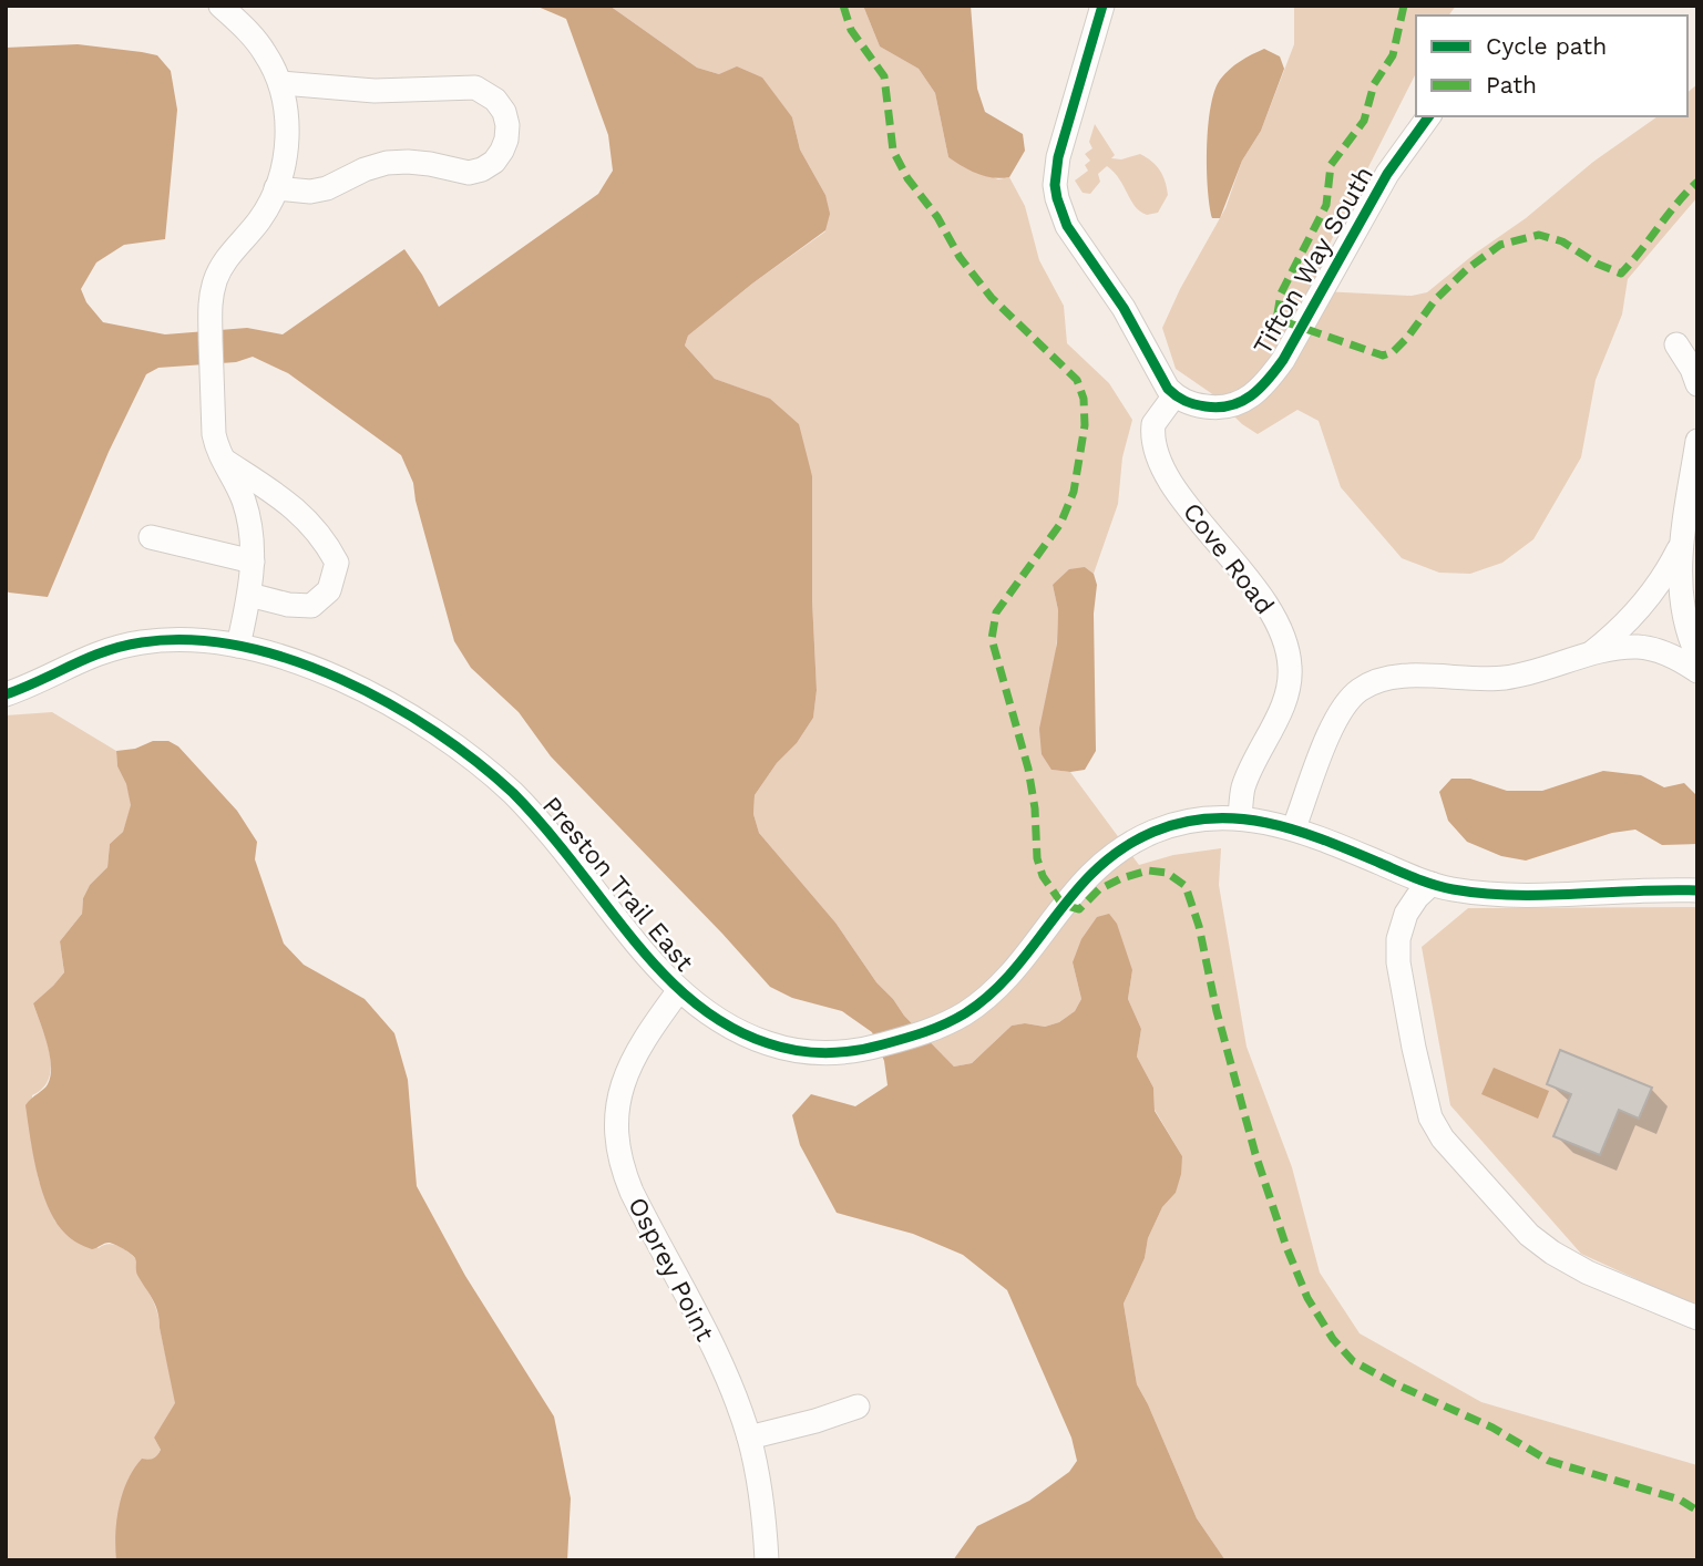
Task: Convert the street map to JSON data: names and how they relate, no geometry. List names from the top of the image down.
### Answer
{
  "streets": {
    "street": [
      "Tifton Way South",
      "Cove Road",
      "Preston Trail East",
      "Osprey Point"
    ]
  },
  "crossings": [
    ["Tifton Way South", "Cove Road"],
    ["Cove Road", "Preston Trail East"],
    ["Preston Trail East", "Osprey Point"]
  ],
  "legend": ["Cycle path", "Path"]
}
